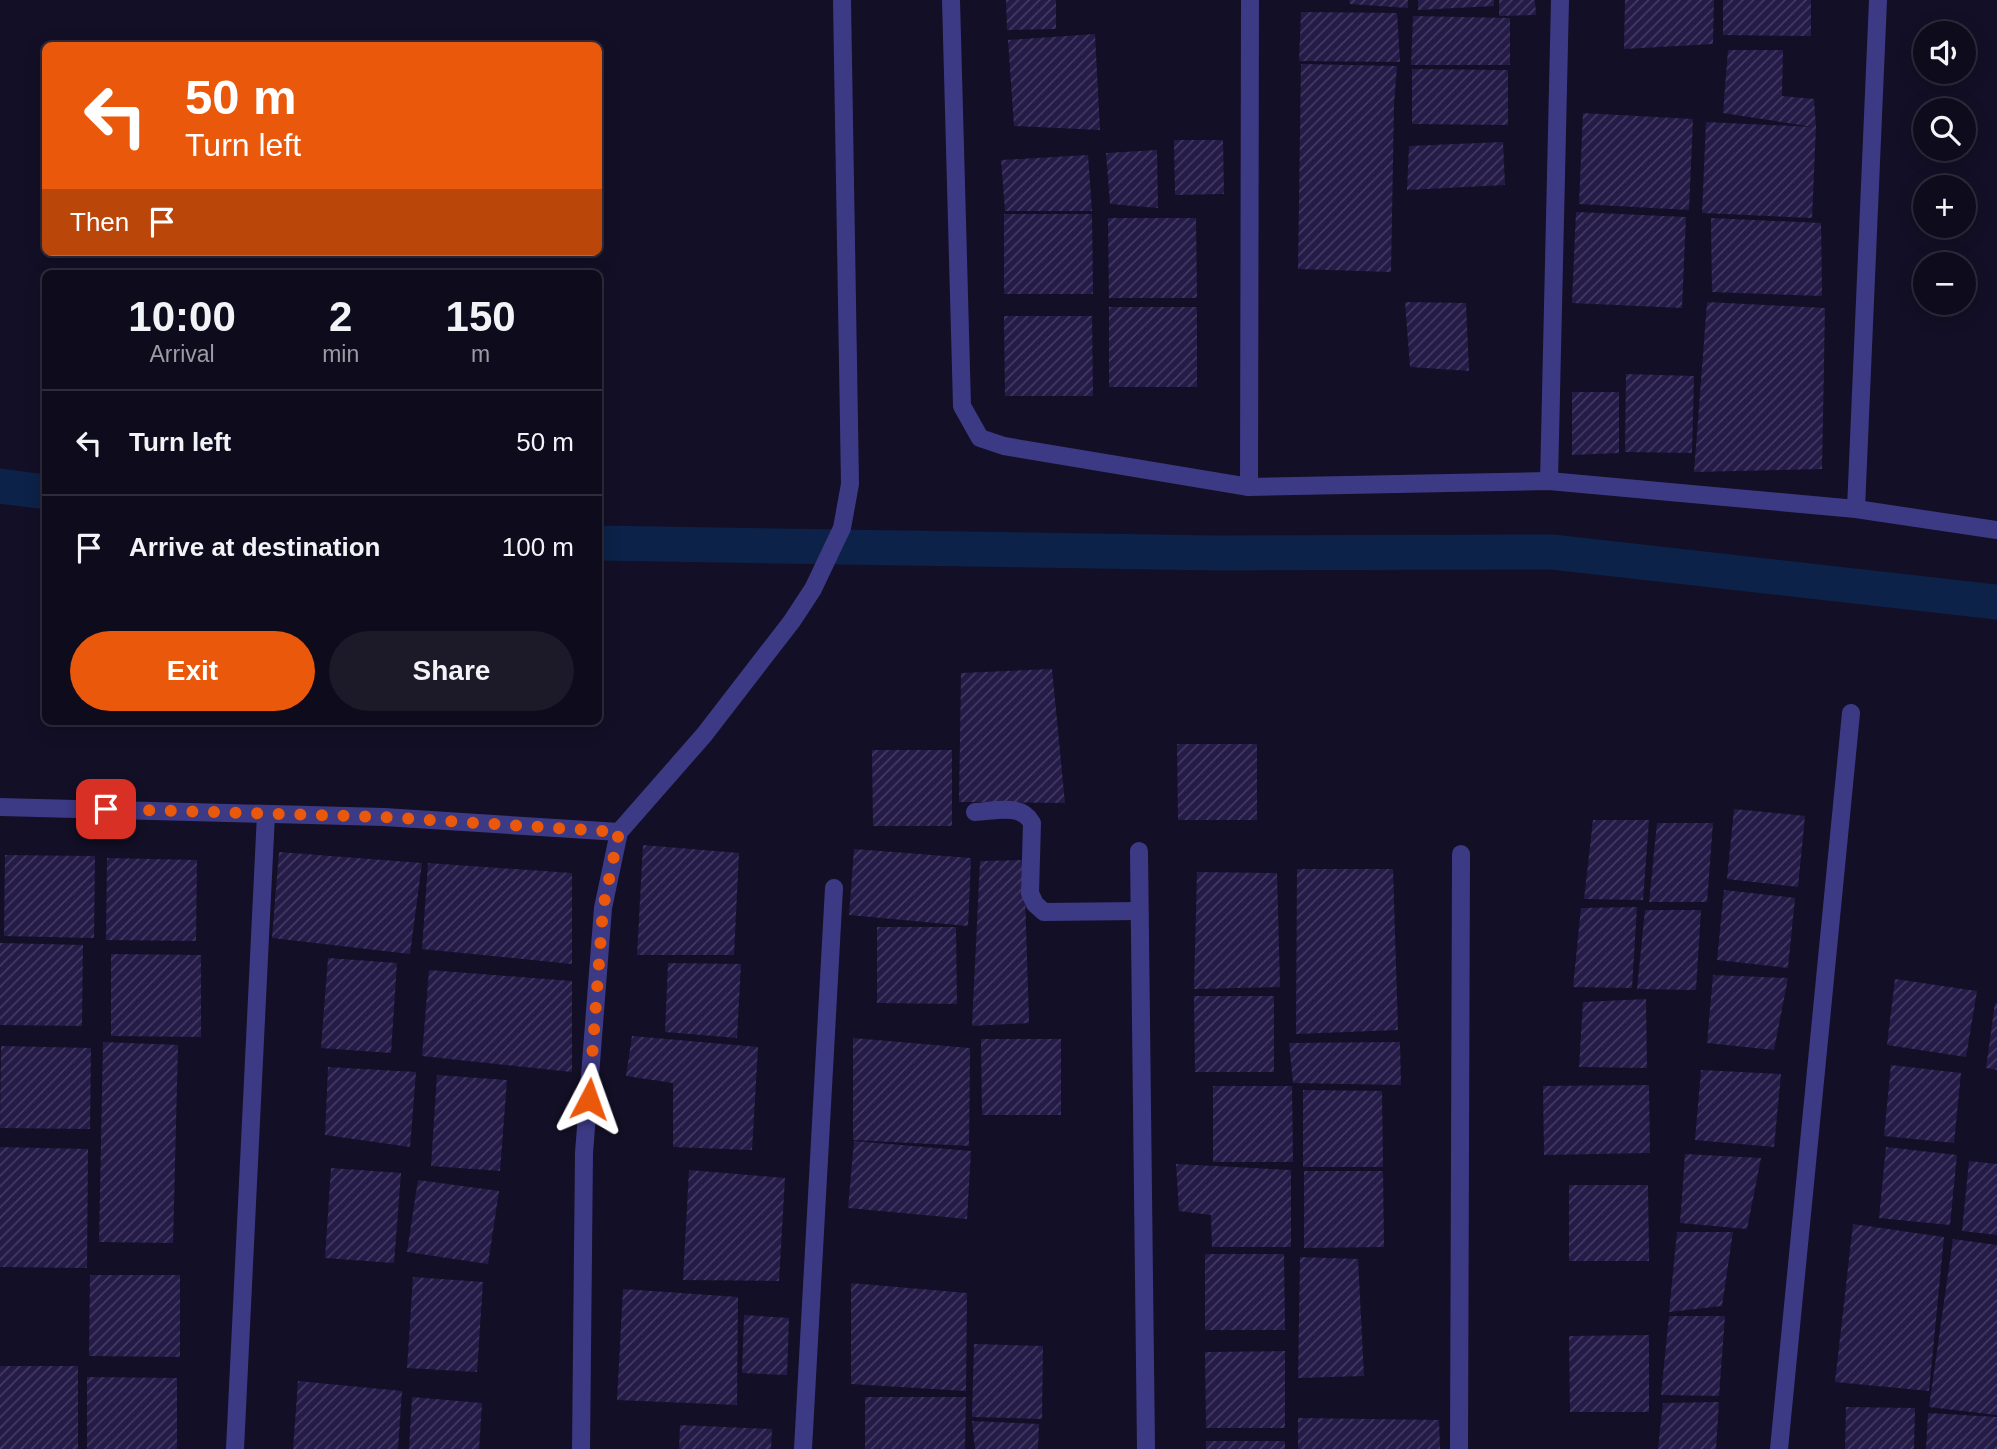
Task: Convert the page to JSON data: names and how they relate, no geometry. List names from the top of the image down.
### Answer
{
  "page": {
    "map_buttons": ["+", "−"],
    "turn": ["50 m", "Turn left"],
    "then": "Then",
    "eta": [
      "10:00",
      "Arrival",
      "2",
      "min",
      "150",
      "m"
    ],
    "list": [
      {
        "name": "Turn left",
        "value": "50 m"
      },
      {
        "name": "Arrive at destination",
        "value": "100 m"
      }
    ],
    "buttons": ["Exit", "Share"]
  }
}
